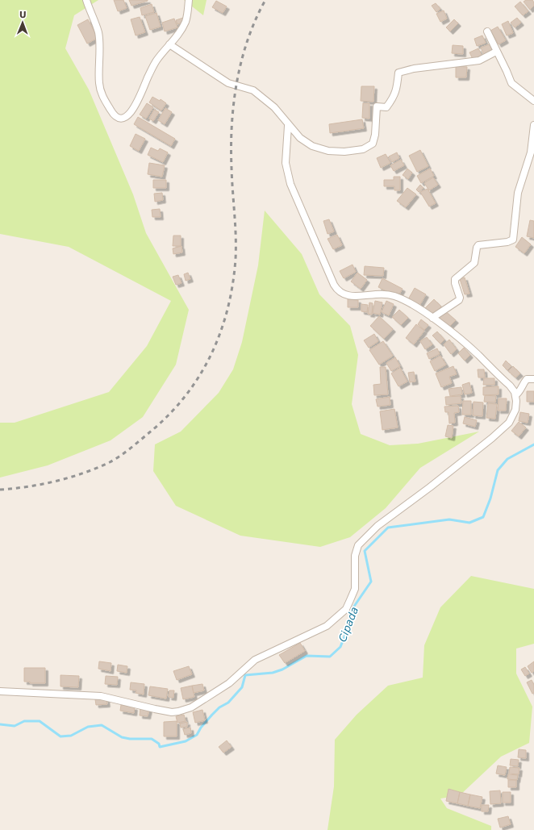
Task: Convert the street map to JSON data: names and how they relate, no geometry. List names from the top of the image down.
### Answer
{
  "water": ["Cipada"],
  "north": "top"
}
